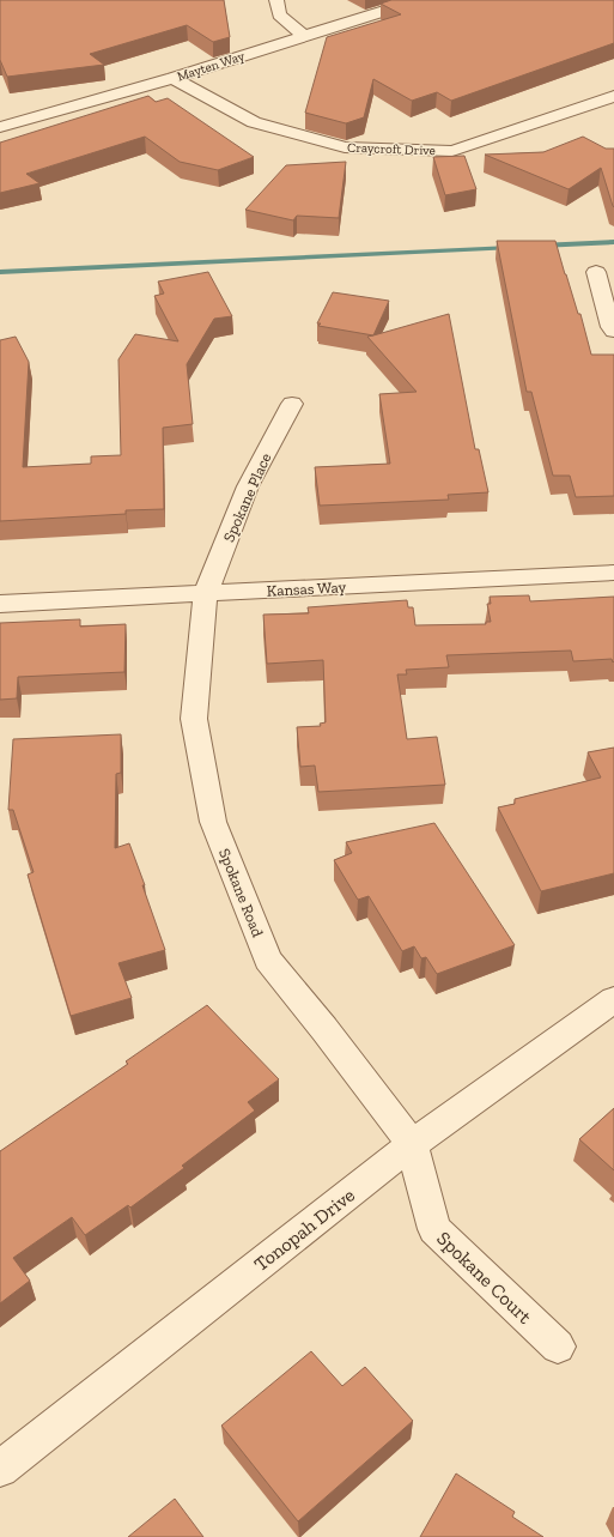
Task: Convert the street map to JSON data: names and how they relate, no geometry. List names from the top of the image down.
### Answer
{
  "streets": {
    "street": [
      "Mayten Way",
      "Craycroft Drive",
      "Spokane Place",
      "Kansas Way",
      "Spokane Road",
      "Tonopah Drive",
      "Spokane Court"
    ]
  },
  "crossings": [
    ["Mayten Way", "Craycroft Drive"],
    ["Spokane Place", "Kansas Way"],
    ["Spokane Place", "Spokane Road"],
    ["Kansas Way", "Spokane Road"],
    ["Spokane Road", "Tonopah Drive"],
    ["Spokane Road", "Spokane Court"],
    ["Tonopah Drive", "Spokane Court"]
  ]
}
